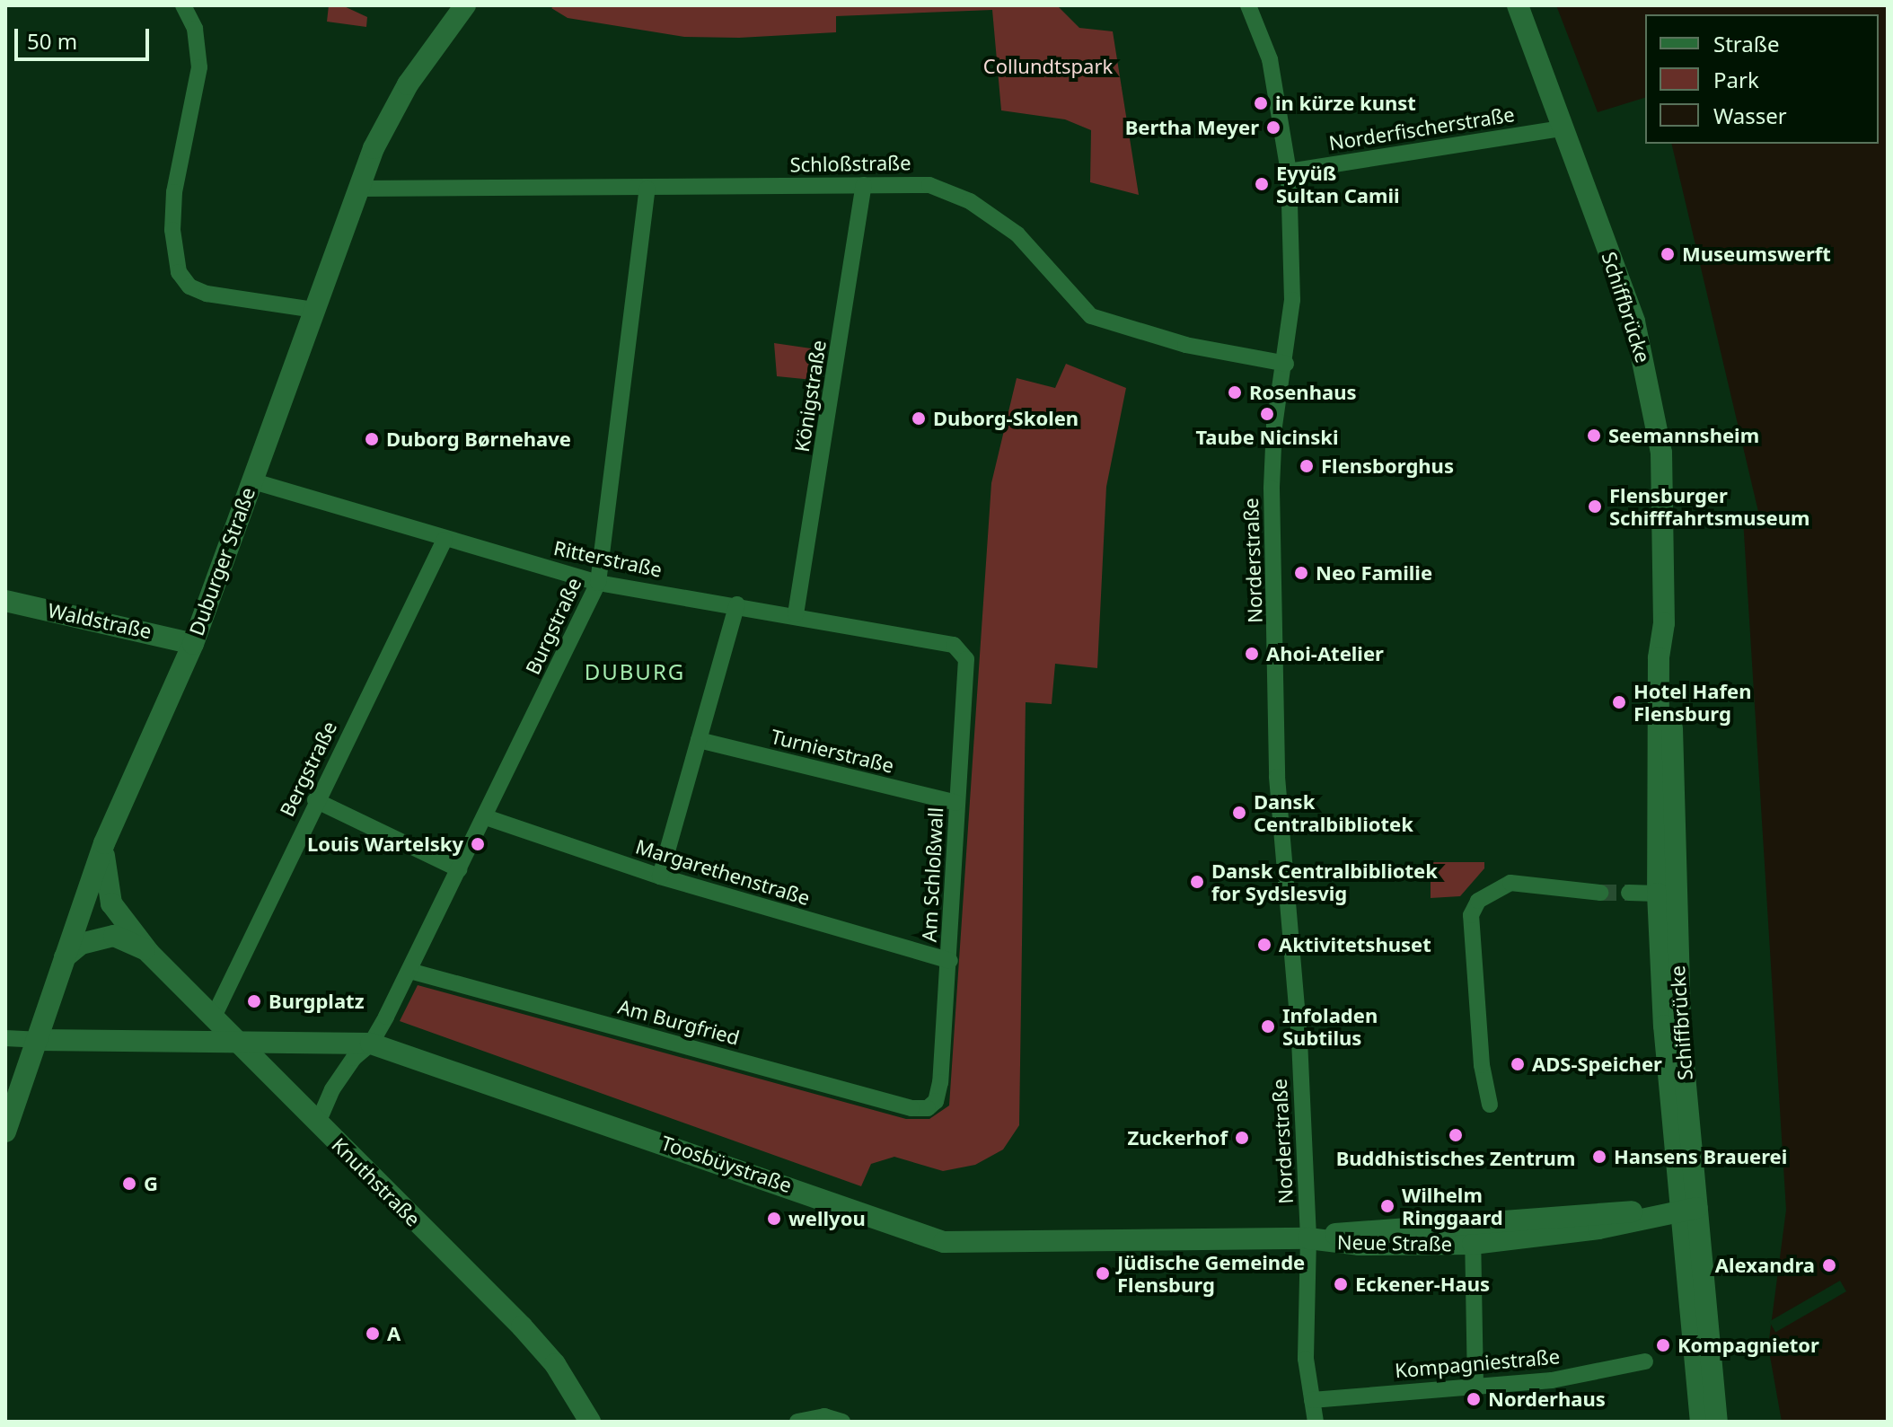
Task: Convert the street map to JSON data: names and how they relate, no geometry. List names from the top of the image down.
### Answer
{
  "streets": {
    "main road": [
      "Schiffbrücke",
      "Duburger Straße",
      "Waldstraße",
      "Toosbüystraße",
      "Knuthstraße",
      "Neue Straße"
    ],
    "street": [
      "Norderfischerstraße",
      "Schloßstraße",
      "Königstraße",
      "Ritterstraße",
      "Norderstraße",
      "Burgstraße",
      "Turnierstraße",
      "Bergstraße",
      "Margarethenstraße",
      "Am Schloßwall",
      "Am Burgfried",
      "Kompagniestraße"
    ]
  },
  "crossings": [
    ["Norderfischerstraße", "Schiffbrücke"],
    ["Norderfischerstraße", "Norderstraße"],
    ["Schloßstraße", "Königstraße"],
    ["Schloßstraße", "Norderstraße"],
    ["Schloßstraße", "Duburger Straße"],
    ["Schloßstraße", "Burgstraße"],
    ["Schiffbrücke", "Neue Straße"],
    ["Königstraße", "Ritterstraße"],
    ["Ritterstraße", "Duburger Straße"],
    ["Ritterstraße", "Burgstraße"],
    ["Ritterstraße", "Bergstraße"],
    ["Ritterstraße", "Am Schloßwall"],
    ["Norderstraße", "Toosbüystraße"],
    ["Norderstraße", "Neue Straße"],
    ["Norderstraße", "Kompagniestraße"],
    ["Duburger Straße", "Waldstraße"],
    ["Duburger Straße", "Knuthstraße"],
    ["Burgstraße", "Margarethenstraße"],
    ["Burgstraße", "Am Burgfried"],
    ["Burgstraße", "Toosbüystraße"],
    ["Turnierstraße", "Am Schloßwall"],
    ["Bergstraße", "Knuthstraße"],
    ["Margarethenstraße", "Am Schloßwall"],
    ["Am Schloßwall", "Am Burgfried"],
    ["Toosbüystraße", "Knuthstraße"],
    ["Toosbüystraße", "Neue Straße"]
  ],
  "districts": ["DUBURG"],
  "parks": ["Collundtspark"],
  "places": [
    "in kürze kunst",
    "Bertha Meyer",
    "Eyyüß Sultan Camii",
    "Museumswerft",
    "Rosenhaus",
    "Taube Nicinski",
    "Duborg-Skolen",
    "Seemannsheim",
    "Duborg Børnehave",
    "Flensborghus",
    "Flensburger Schifffahrtsmuseum",
    "Neo Familie",
    "Ahoi-Atelier",
    "Hotel Hafen Flensburg",
    "Dansk Centralbibliotek",
    "Louis Wartelsky",
    "Dansk Centralbibliotek for Sydslesvig",
    "Aktivitetshuset",
    "Burgplatz",
    "Infoladen Subtilus",
    "ADS-Speicher",
    "Buddhistisches Zentrum",
    "Zuckerhof",
    "Hansens Brauerei",
    "G",
    "Wilhelm Ringgaard",
    "wellyou",
    "Alexandra",
    "Jüdische Gemeinde Flensburg",
    "Eckener-Haus",
    "A",
    "Kompagnietor",
    "Norderhaus"
  ],
  "legend": ["Straße", "Park", "Wasser"],
  "scale_bar": "50 m"
}
